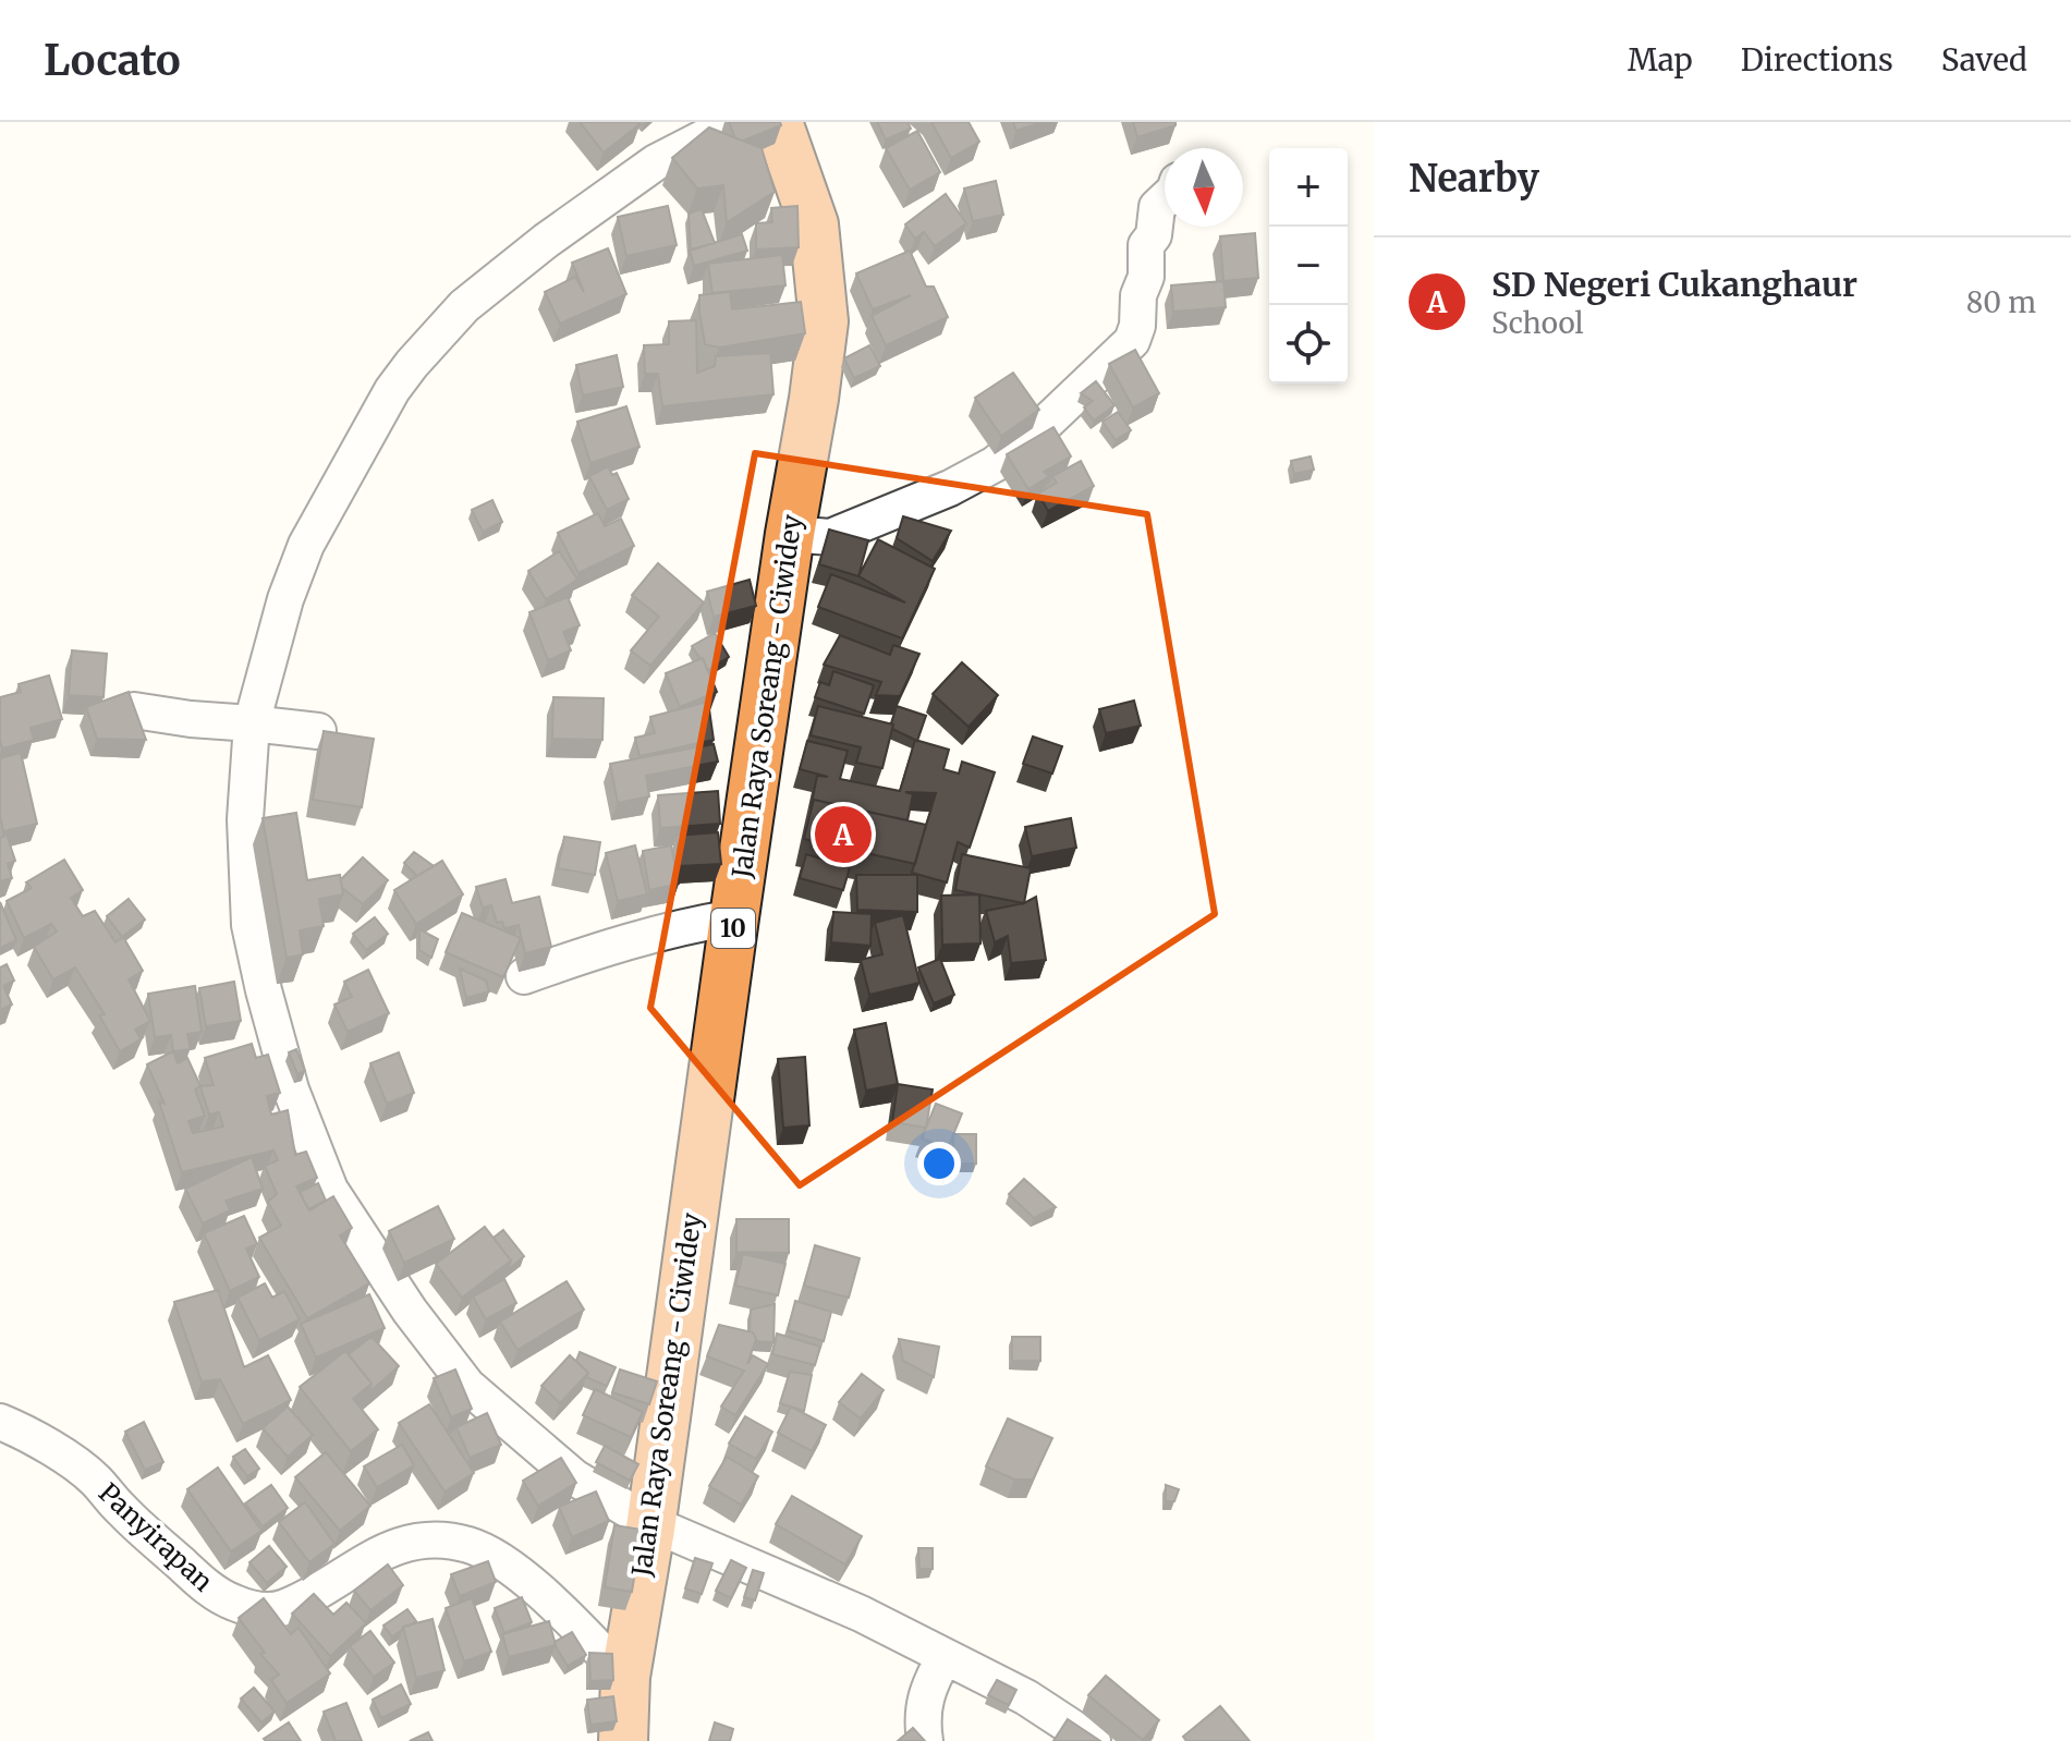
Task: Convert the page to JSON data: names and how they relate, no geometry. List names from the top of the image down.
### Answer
{
  "streets": {
    "highway": ["Jalan Raya Soreang - Ciwidey", "10"],
    "street": ["Panyirapan"]
  },
  "crossings": [
    ["Jalan Raya Soreang - Ciwidey", "Panyirapan"]
  ],
  "north": "bottom",
  "page": {
    "header": "Locato",
    "nav": ["Map", "Directions", "Saved"],
    "heading": "Nearby",
    "map_buttons": ["+", "−"],
    "list": [
      {
        "mark": "A",
        "name": "SD Negeri Cukanghaur",
        "note": "School",
        "value": "80 m"
      }
    ],
    "pins": "A"
  }
}
